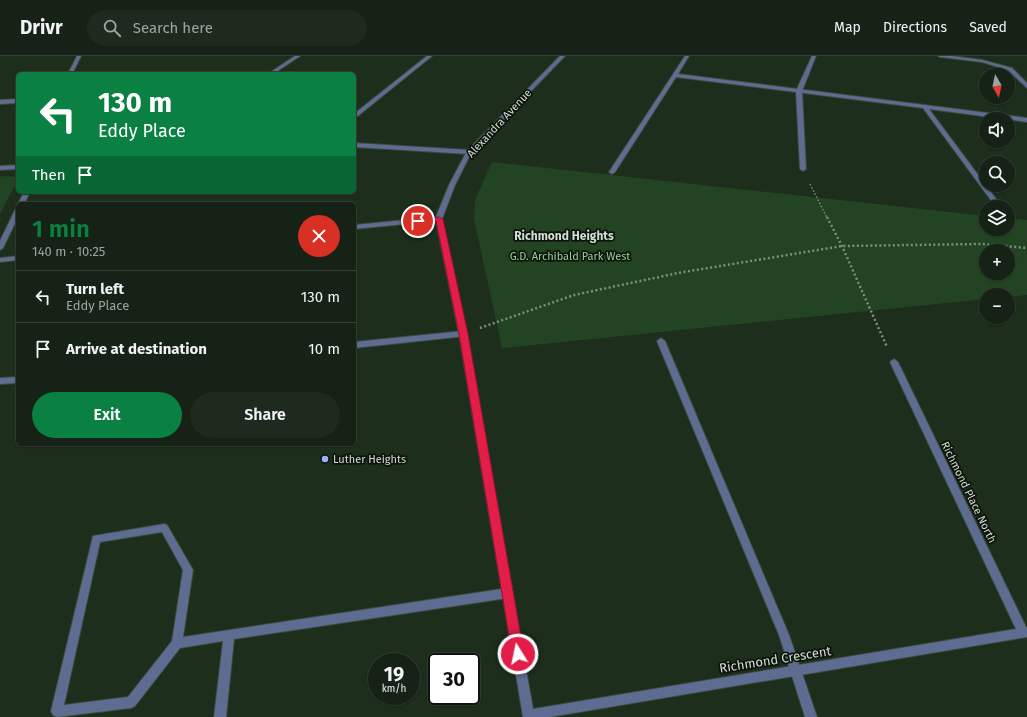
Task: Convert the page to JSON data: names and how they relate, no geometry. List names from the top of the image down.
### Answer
{
  "streets": {
    "street": ["Alexandra Avenue", "Richmond Place North", "Richmond Crescent"]
  },
  "crossings": [
    ["Richmond Place North", "Richmond Crescent"]
  ],
  "districts": ["Richmond Heights"],
  "parks": ["G.D. Archibald Park West"],
  "places": ["Luther Heights"],
  "north": "bottom",
  "page": {
    "header": "Drivr",
    "search": "Search here",
    "nav": ["Map", "Directions", "Saved"],
    "map_buttons": ["+", "−"],
    "turn": ["130 m", "Eddy Place"],
    "then": "Then",
    "heading": ["1 min", "140 m · 10:25"],
    "list": [
      {
        "name": "Turn left",
        "note": "Eddy Place",
        "value": "130 m"
      },
      {
        "name": "Arrive at destination",
        "value": "10 m"
      }
    ],
    "buttons": ["Exit", "Share"],
    "speed": "19 km/h",
    "limit": "30"
  }
}
